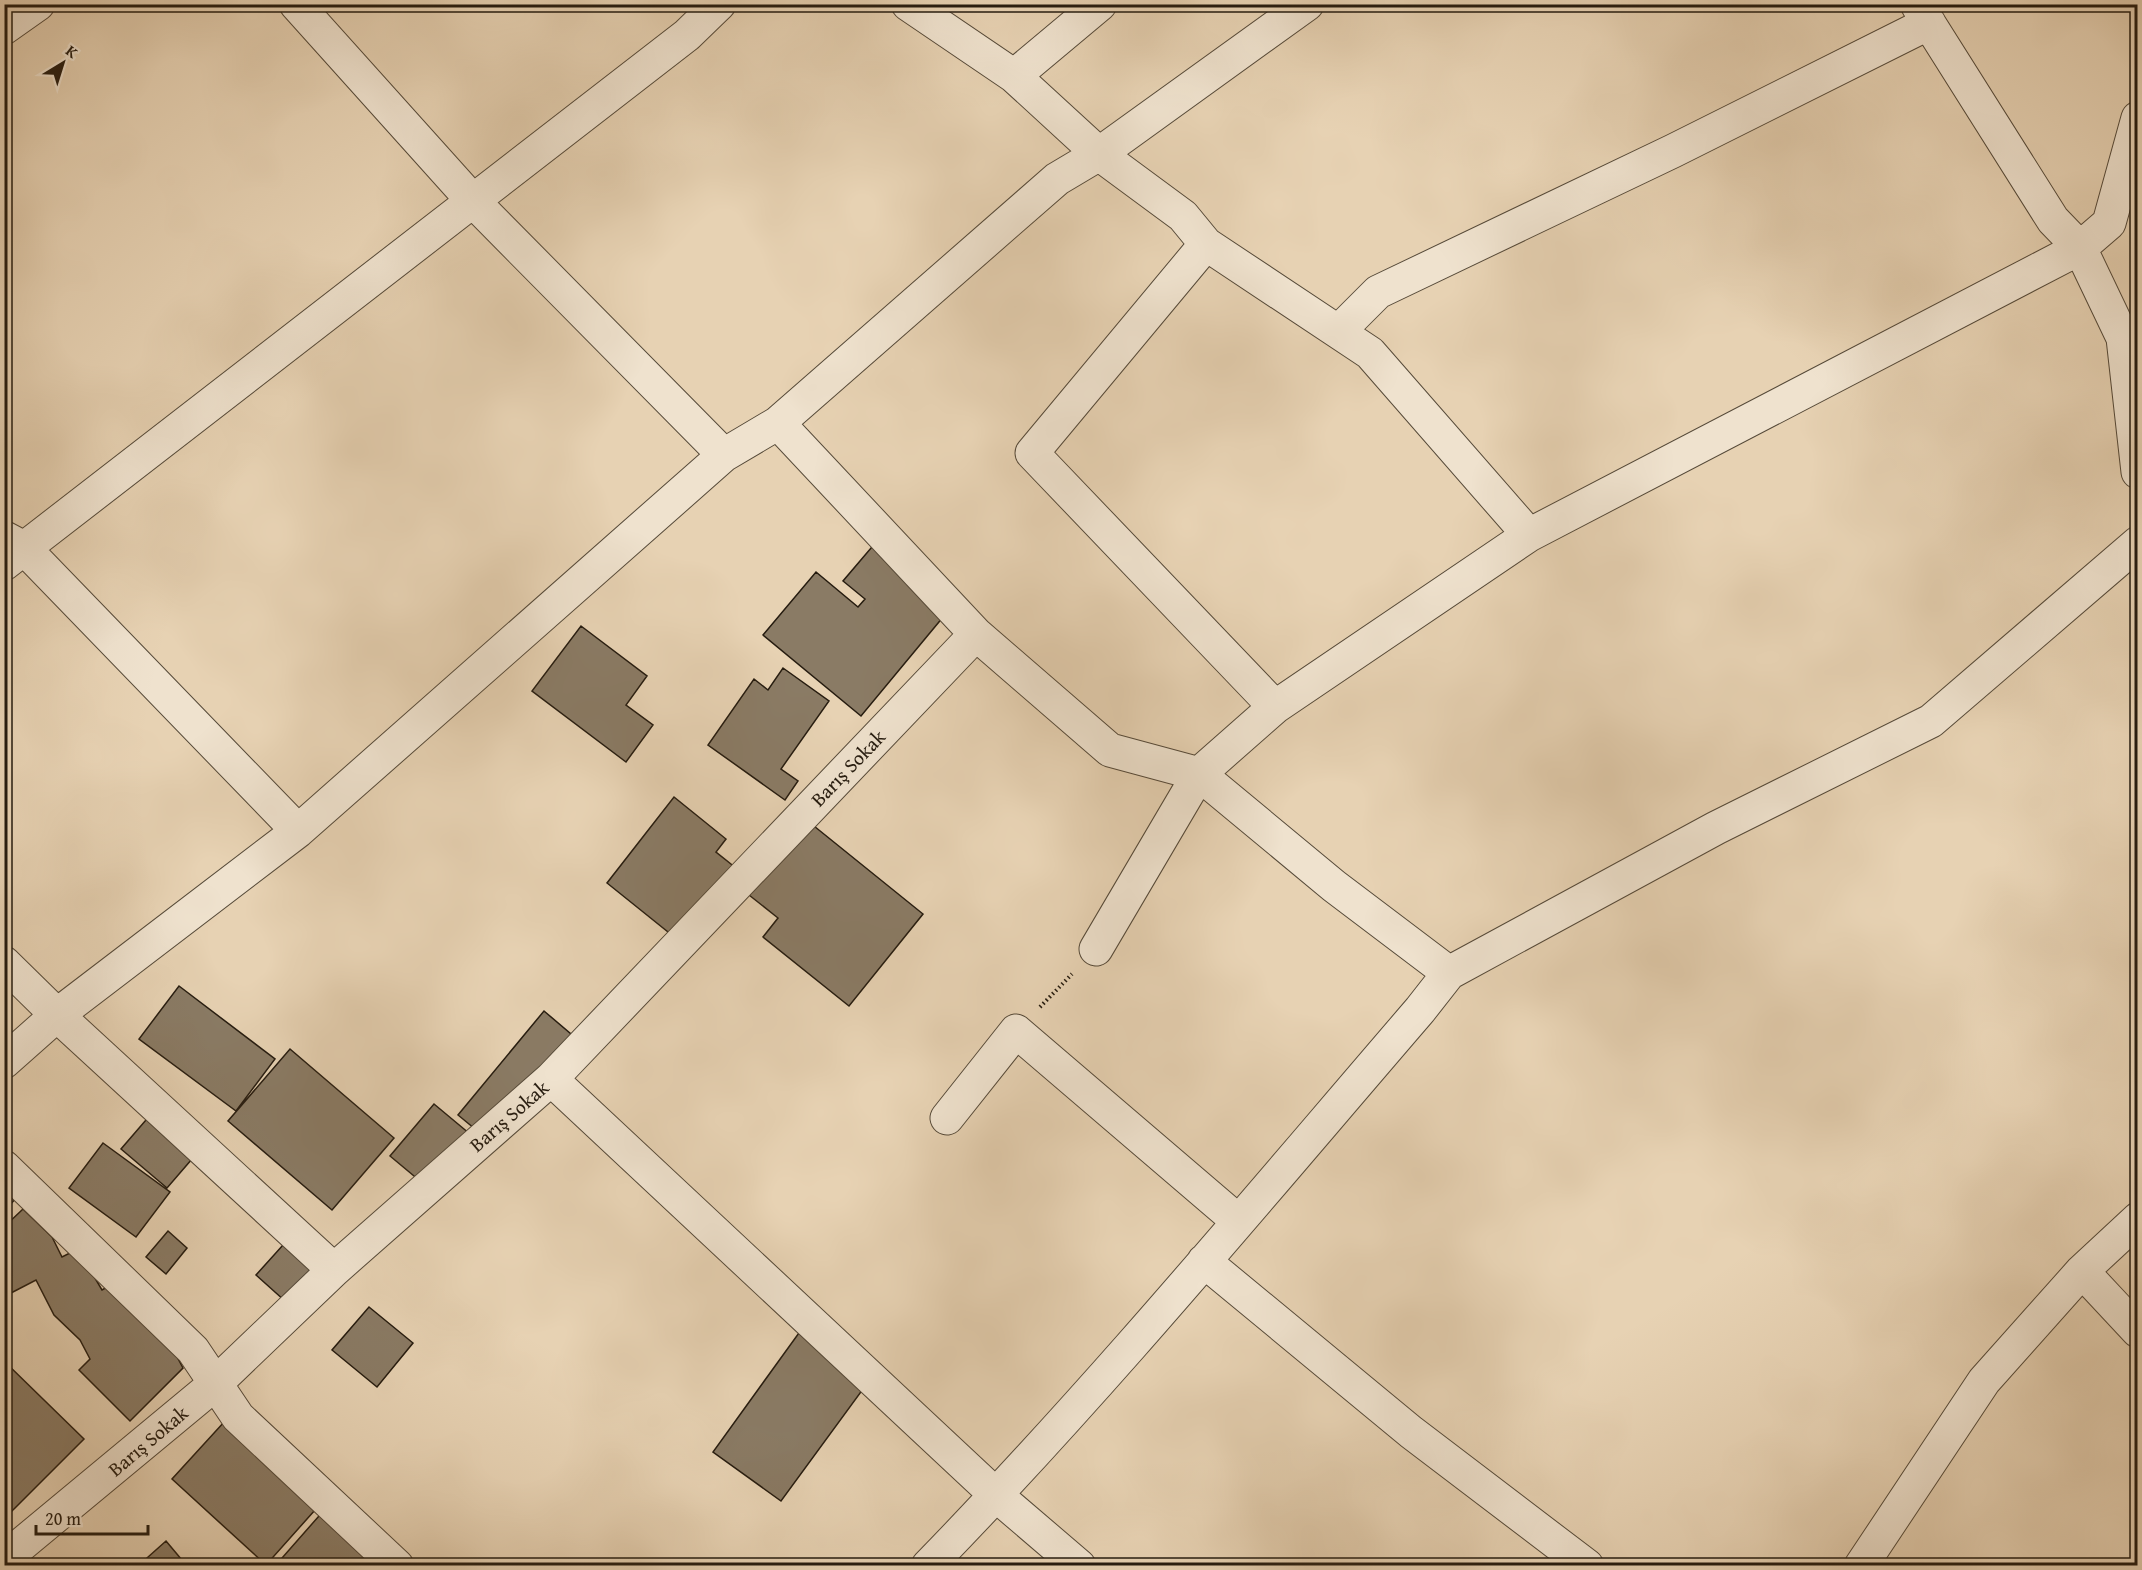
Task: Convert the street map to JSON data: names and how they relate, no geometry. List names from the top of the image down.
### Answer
{
  "streets": {
    "street": ["Barış Sokak"]
  },
  "scale_bar": "20 m",
  "north": "top right"
}
